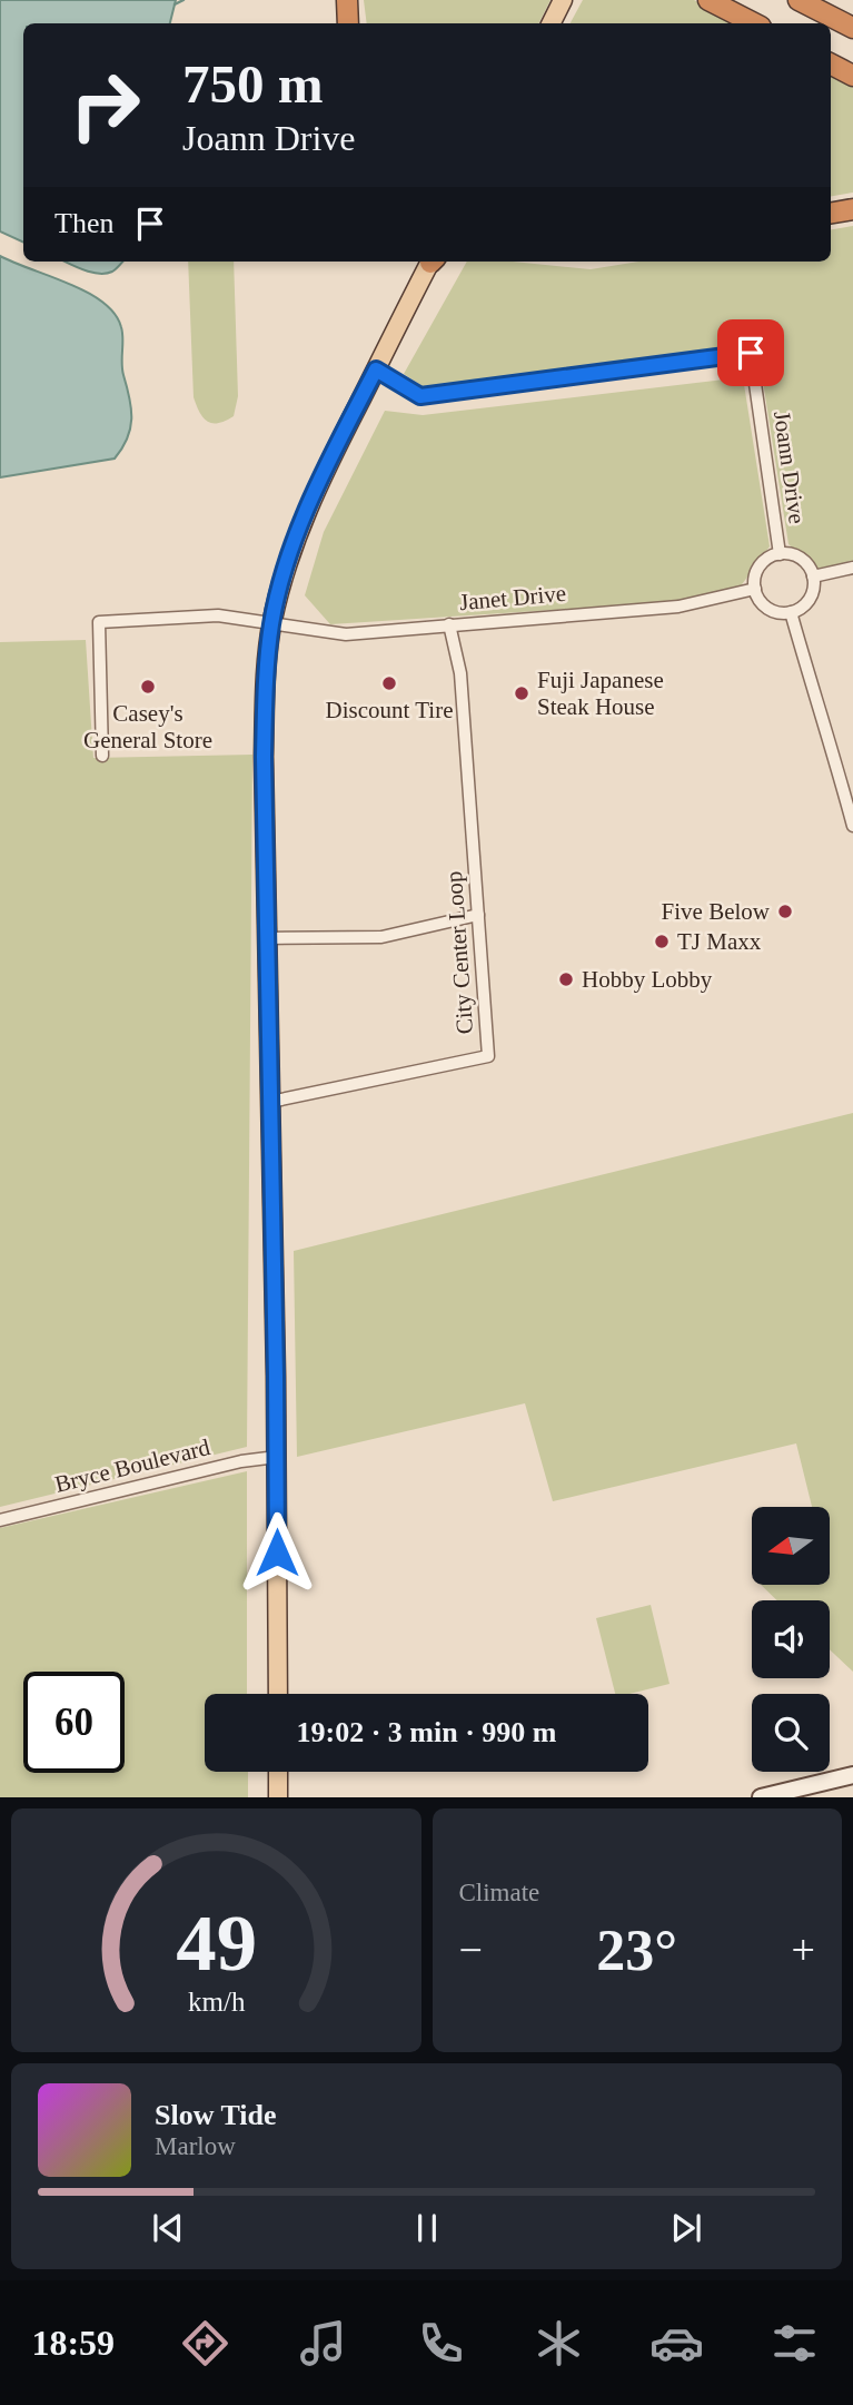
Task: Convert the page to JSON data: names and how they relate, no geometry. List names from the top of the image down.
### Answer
{
  "streets": {
    "street": [
      "Joann Drive",
      "Janet Drive",
      "City Center Loop",
      "Bryce Boulevard"
    ]
  },
  "crossings": [
    ["Joann Drive", "Janet Drive"],
    ["Janet Drive", "City Center Loop"]
  ],
  "places": [
    "Discount Tire",
    "Casey's General Store",
    "Fuji Japanese Steak House",
    "Five Below",
    "TJ Maxx",
    "Hobby Lobby"
  ],
  "north": "left",
  "page": {
    "turn": ["750 m", "Joann Drive"],
    "then": "Then",
    "limit": "60",
    "trip": "19:02 · 3 min · 990 m",
    "tile": "Climate",
    "heat": ["−", "23°", "+"],
    "song": ["Slow Tide", "Marlow"],
    "tabs": "18:59",
    "gauge": ["49", "km/h"]
  }
}
